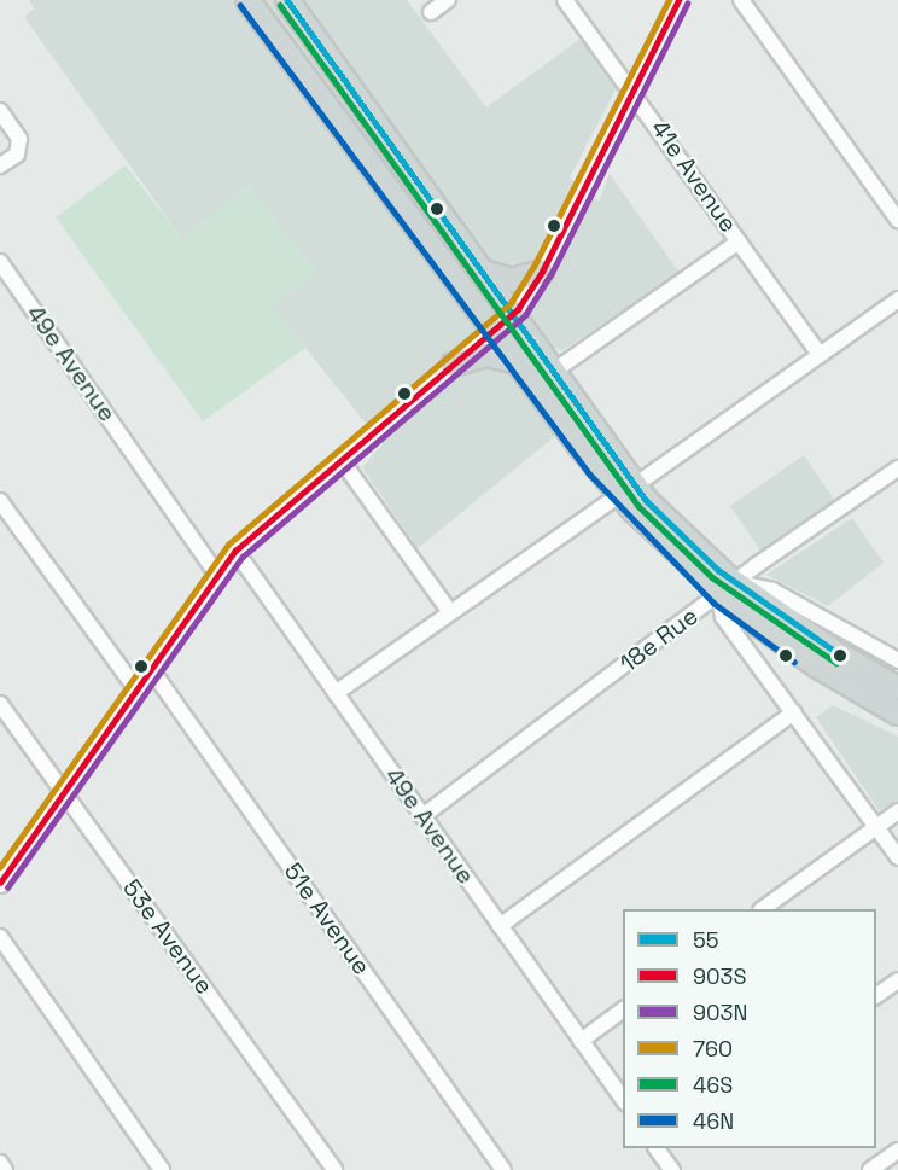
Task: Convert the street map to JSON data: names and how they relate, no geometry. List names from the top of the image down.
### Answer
{
  "streets": {
    "street": [
      "41e Avenue",
      "49e Avenue",
      "18e Rue",
      "51e Avenue",
      "53e Avenue"
    ]
  },
  "crossings": [
    ["49e Avenue", "18e Rue"]
  ],
  "lines": [
    "transit line 55",
    "transit line 903S",
    "transit line 76O",
    "transit line 903N",
    "transit line 46S",
    "transit line 46N"
  ],
  "legend": [
    "55",
    "903S",
    "903N",
    "76O",
    "46S",
    "46N"
  ]
}
